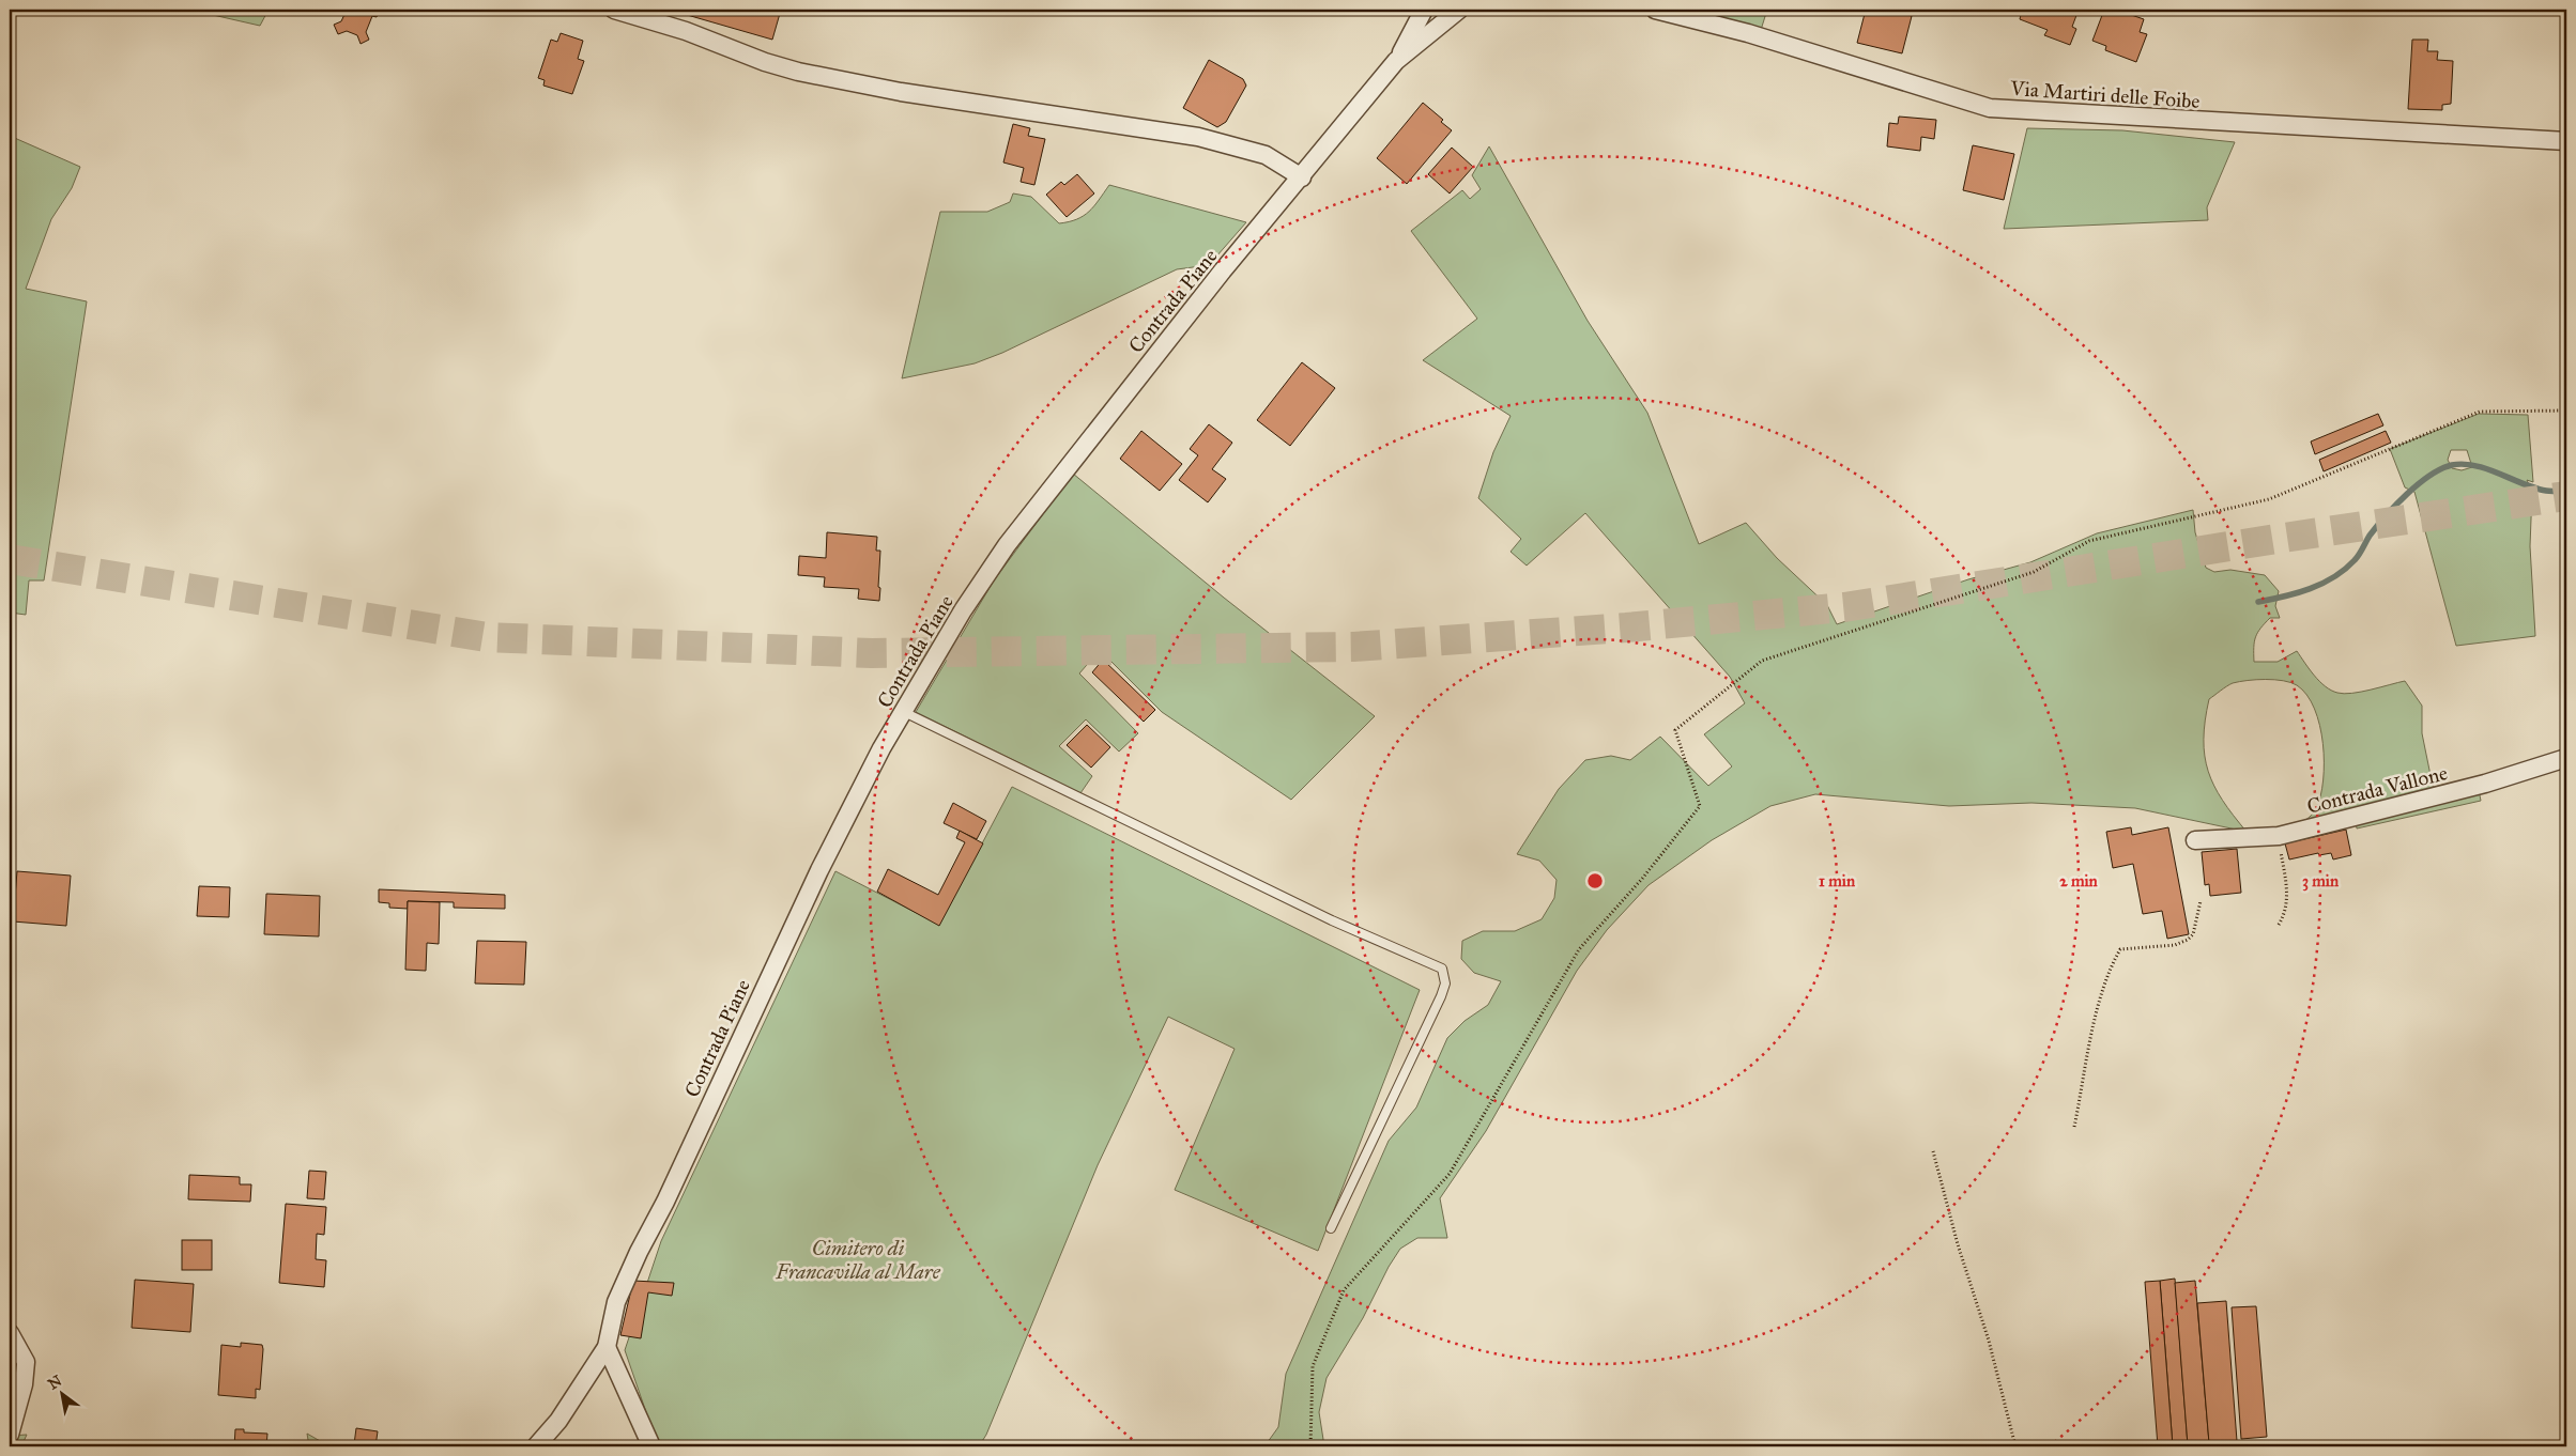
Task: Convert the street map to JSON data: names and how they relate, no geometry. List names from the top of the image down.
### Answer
{
  "streets": {
    "street": ["Via Martiri delle Foibe", "Contrada Piane", "Contrada Vallone"]
  },
  "parks": ["Cimitero di Francavilla al Mare"],
  "north": "top left",
  "rings": ["1 min", "2 min", "3 min"]
}
